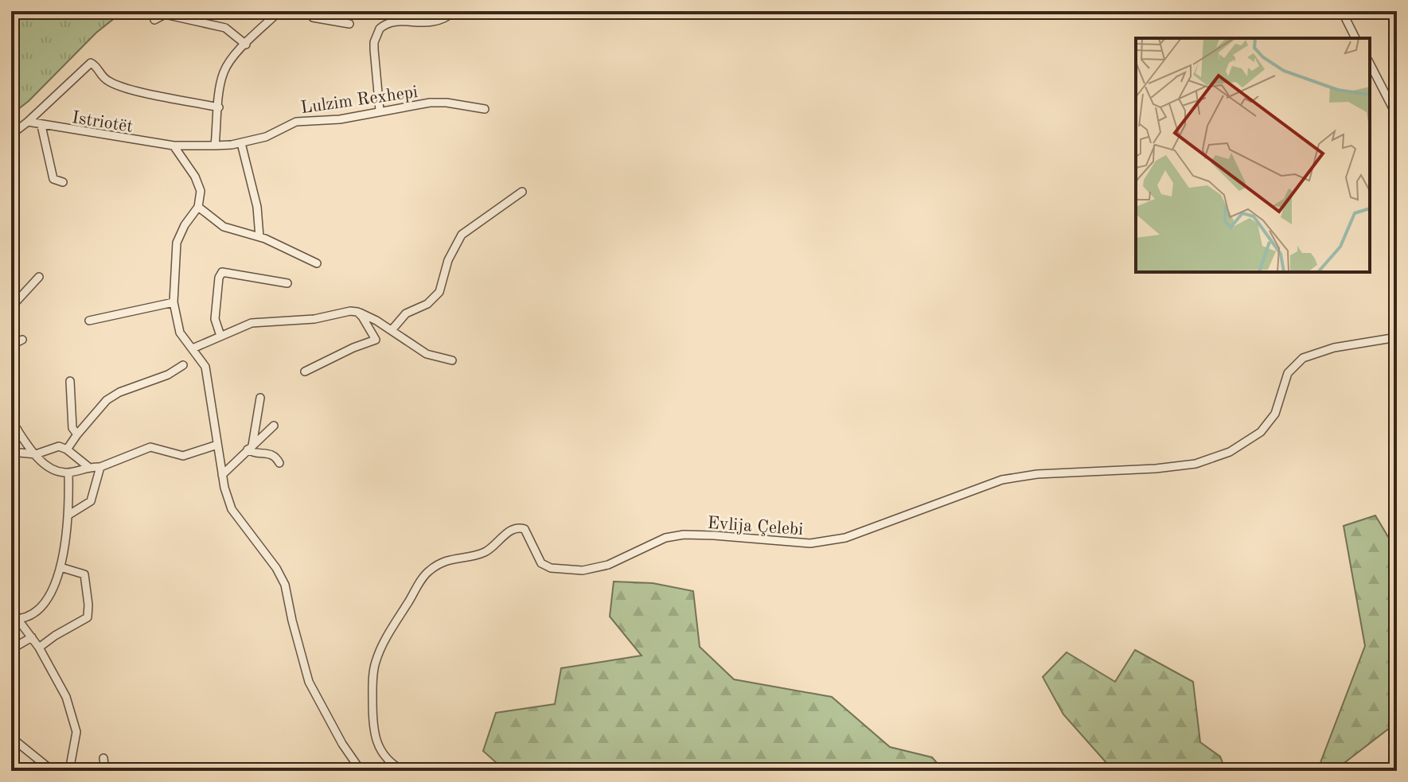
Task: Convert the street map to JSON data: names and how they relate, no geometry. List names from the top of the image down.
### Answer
{
  "streets": {
    "street": ["Lulzim Rexhepi", "Istriotët", "Evlija Çelebi"]
  },
  "crossings": [
    ["Lulzim Rexhepi", "Istriotët"]
  ]
}
